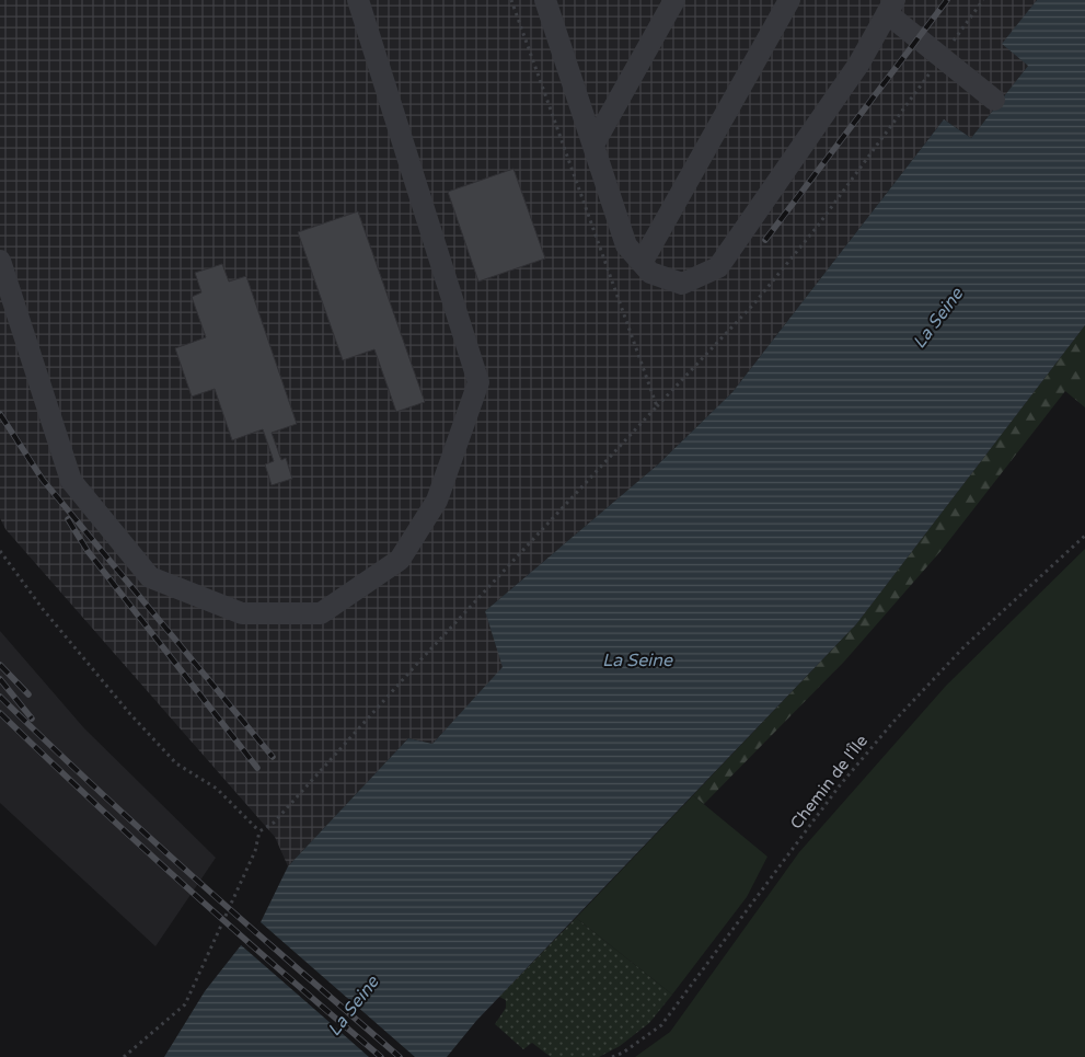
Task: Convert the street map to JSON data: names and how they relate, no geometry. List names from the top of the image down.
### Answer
{
  "streets": {
    "path": ["Chemin de l'Île"]
  },
  "water": ["La Seine"]
}
